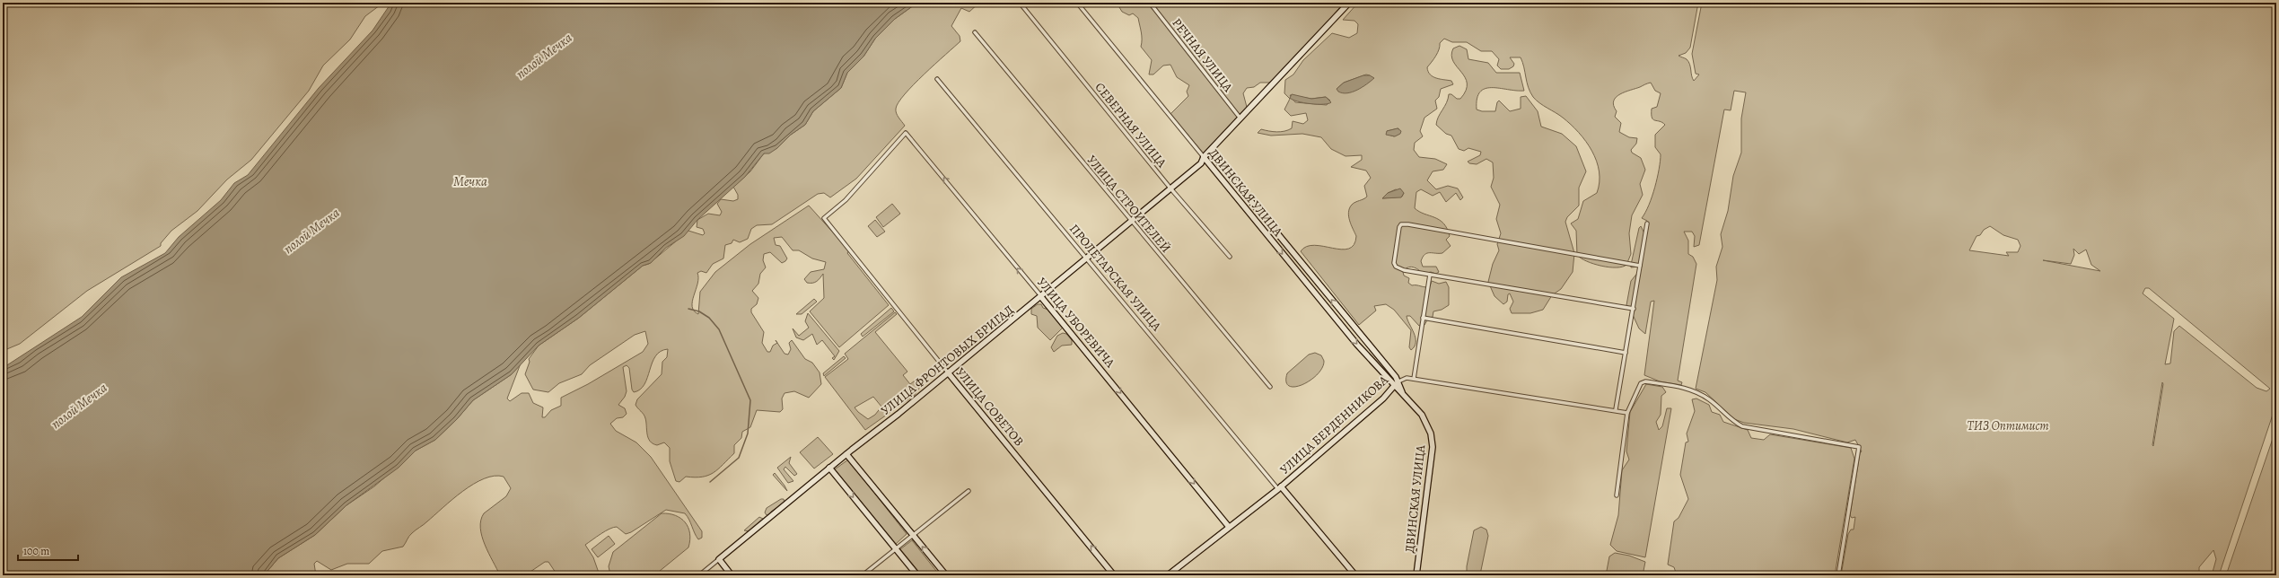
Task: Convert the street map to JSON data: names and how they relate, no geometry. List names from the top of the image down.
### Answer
{
  "streets": {
    "street": [
      "РЕЧНАЯ УЛИЦА",
      "СЕВЕРНАЯ УЛИЦА",
      "ДВИНСКАЯ УЛИЦА",
      "УЛИЦА СТРОИТЕЛЕЙ",
      "ПРОЛЕТАРСКАЯ УЛИЦА",
      "УЛИЦА УБОРЕВИЧА",
      "УЛИЦА ФРОНТОВЫХ БРИГАД",
      "УЛИЦА СОВЕТОВ",
      "УЛИЦА БЕРДЕННИКОВА"
    ]
  },
  "crossings": [
    ["РЕЧНАЯ УЛИЦА", "УЛИЦА ФРОНТОВЫХ БРИГАД"],
    ["СЕВЕРНАЯ УЛИЦА", "УЛИЦА ФРОНТОВЫХ БРИГАД"],
    ["ДВИНСКАЯ УЛИЦА", "УЛИЦА ФРОНТОВЫХ БРИГАД"],
    ["ДВИНСКАЯ УЛИЦА", "УЛИЦА БЕРДЕННИКОВА"],
    ["УЛИЦА СТРОИТЕЛЕЙ", "УЛИЦА ФРОНТОВЫХ БРИГАД"],
    ["ПРОЛЕТАРСКАЯ УЛИЦА", "УЛИЦА ФРОНТОВЫХ БРИГАД"],
    ["ПРОЛЕТАРСКАЯ УЛИЦА", "УЛИЦА БЕРДЕННИКОВА"],
    ["УЛИЦА УБОРЕВИЧА", "УЛИЦА ФРОНТОВЫХ БРИГАД"],
    ["УЛИЦА УБОРЕВИЧА", "УЛИЦА СОВЕТОВ"],
    ["УЛИЦА УБОРЕВИЧА", "УЛИЦА БЕРДЕННИКОВА"],
    ["УЛИЦА ФРОНТОВЫХ БРИГАД", "УЛИЦА СОВЕТОВ"]
  ],
  "one_way": ["УЛИЦА СОВЕТОВ"],
  "water": ["полой Мечка", "Мечка"],
  "parks": ["ТИЗ Оптимист"],
  "scale_bar": "100 m"
}
